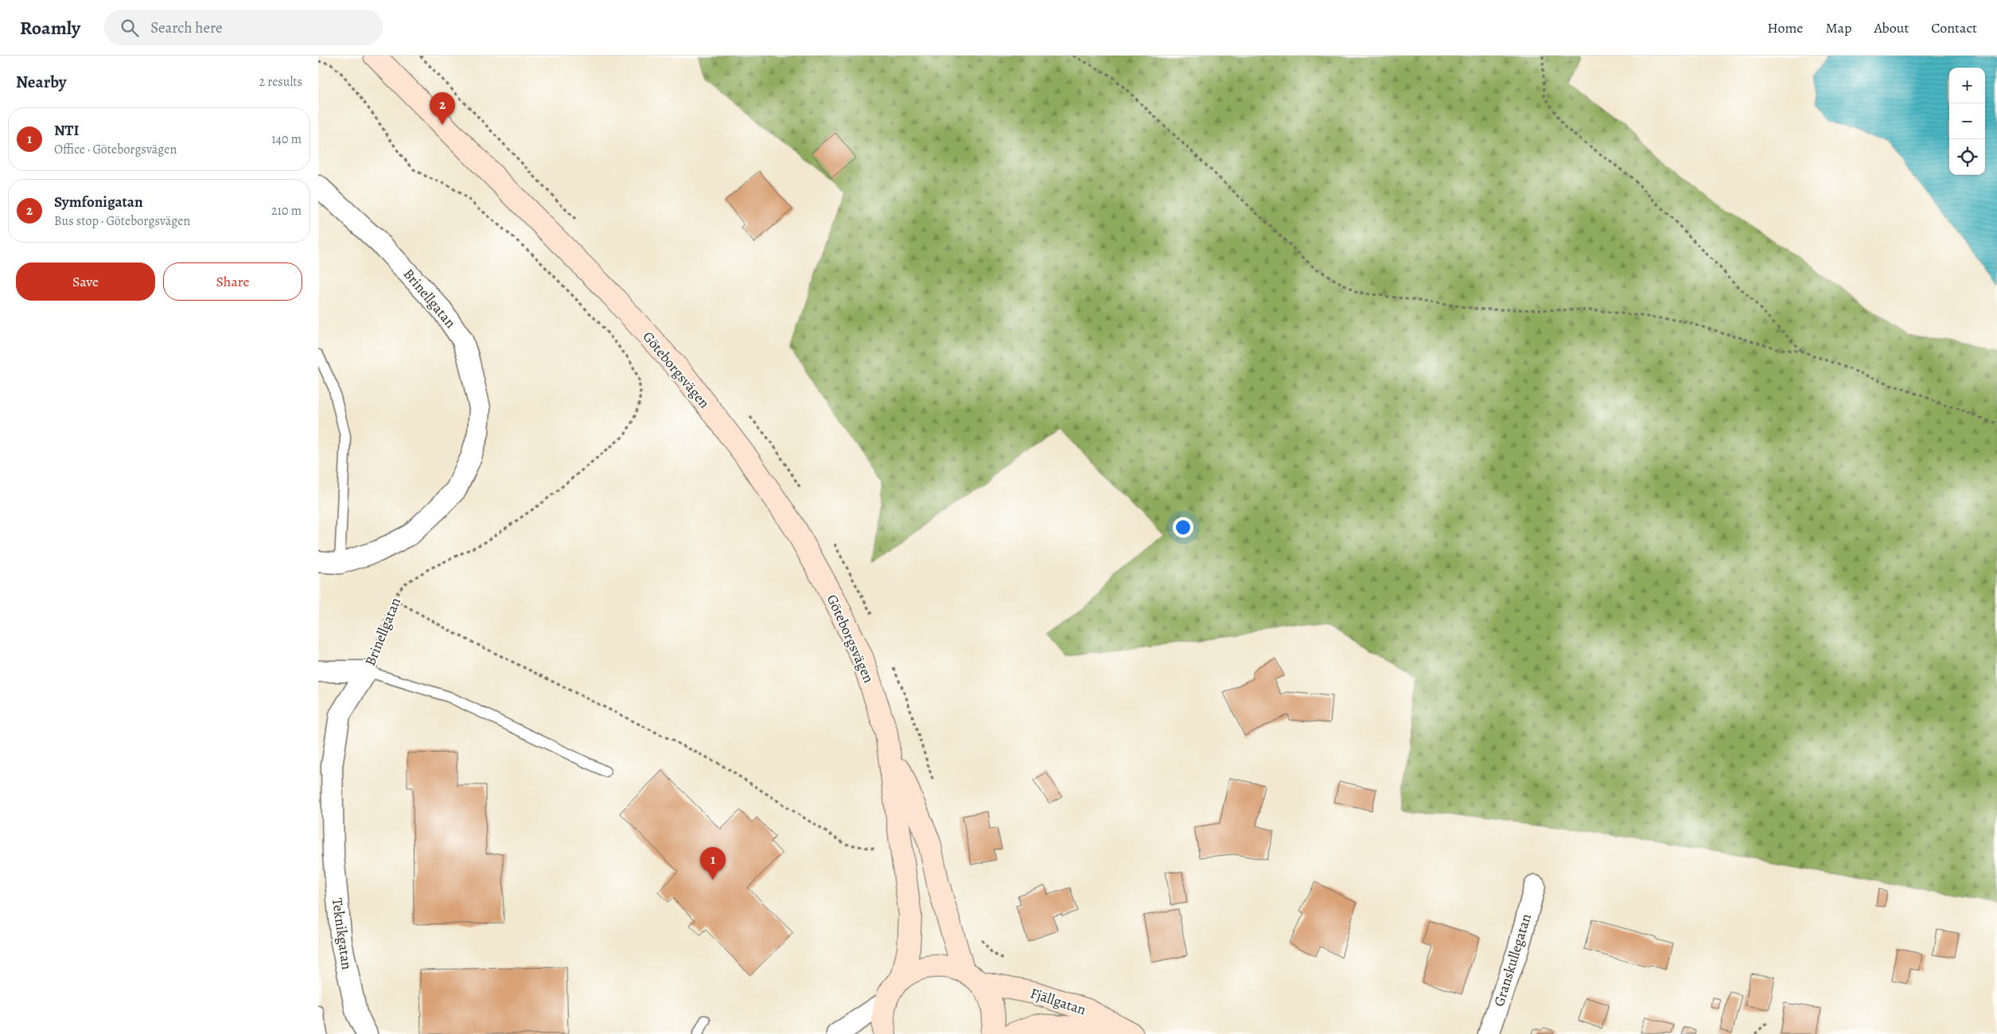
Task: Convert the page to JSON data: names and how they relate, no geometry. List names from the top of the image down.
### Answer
{
  "streets": {
    "street": [
      "Brinellgatan",
      "Göteborgsvägen",
      "Teknikgatan",
      "Granskullegatan",
      "Fjällgatan"
    ]
  },
  "crossings": [
    ["Brinellgatan", "Teknikgatan"],
    ["Göteborgsvägen", "Fjällgatan"]
  ],
  "page": {
    "header": "Roamly",
    "search": "Search here",
    "nav": [
      "Home",
      "Map",
      "About",
      "Contact"
    ],
    "heading": ["Nearby", "2 results"],
    "map_buttons": ["+", "−"],
    "pins": ["2", "1"],
    "list": [
      {
        "mark": "1",
        "name": "NTI",
        "note": "Office · Göteborgsvägen",
        "value": "140 m"
      },
      {
        "mark": "2",
        "name": "Symfonigatan",
        "note": "Bus stop · Göteborgsvägen",
        "value": "210 m"
      }
    ],
    "buttons": ["Save", "Share"]
  }
}
